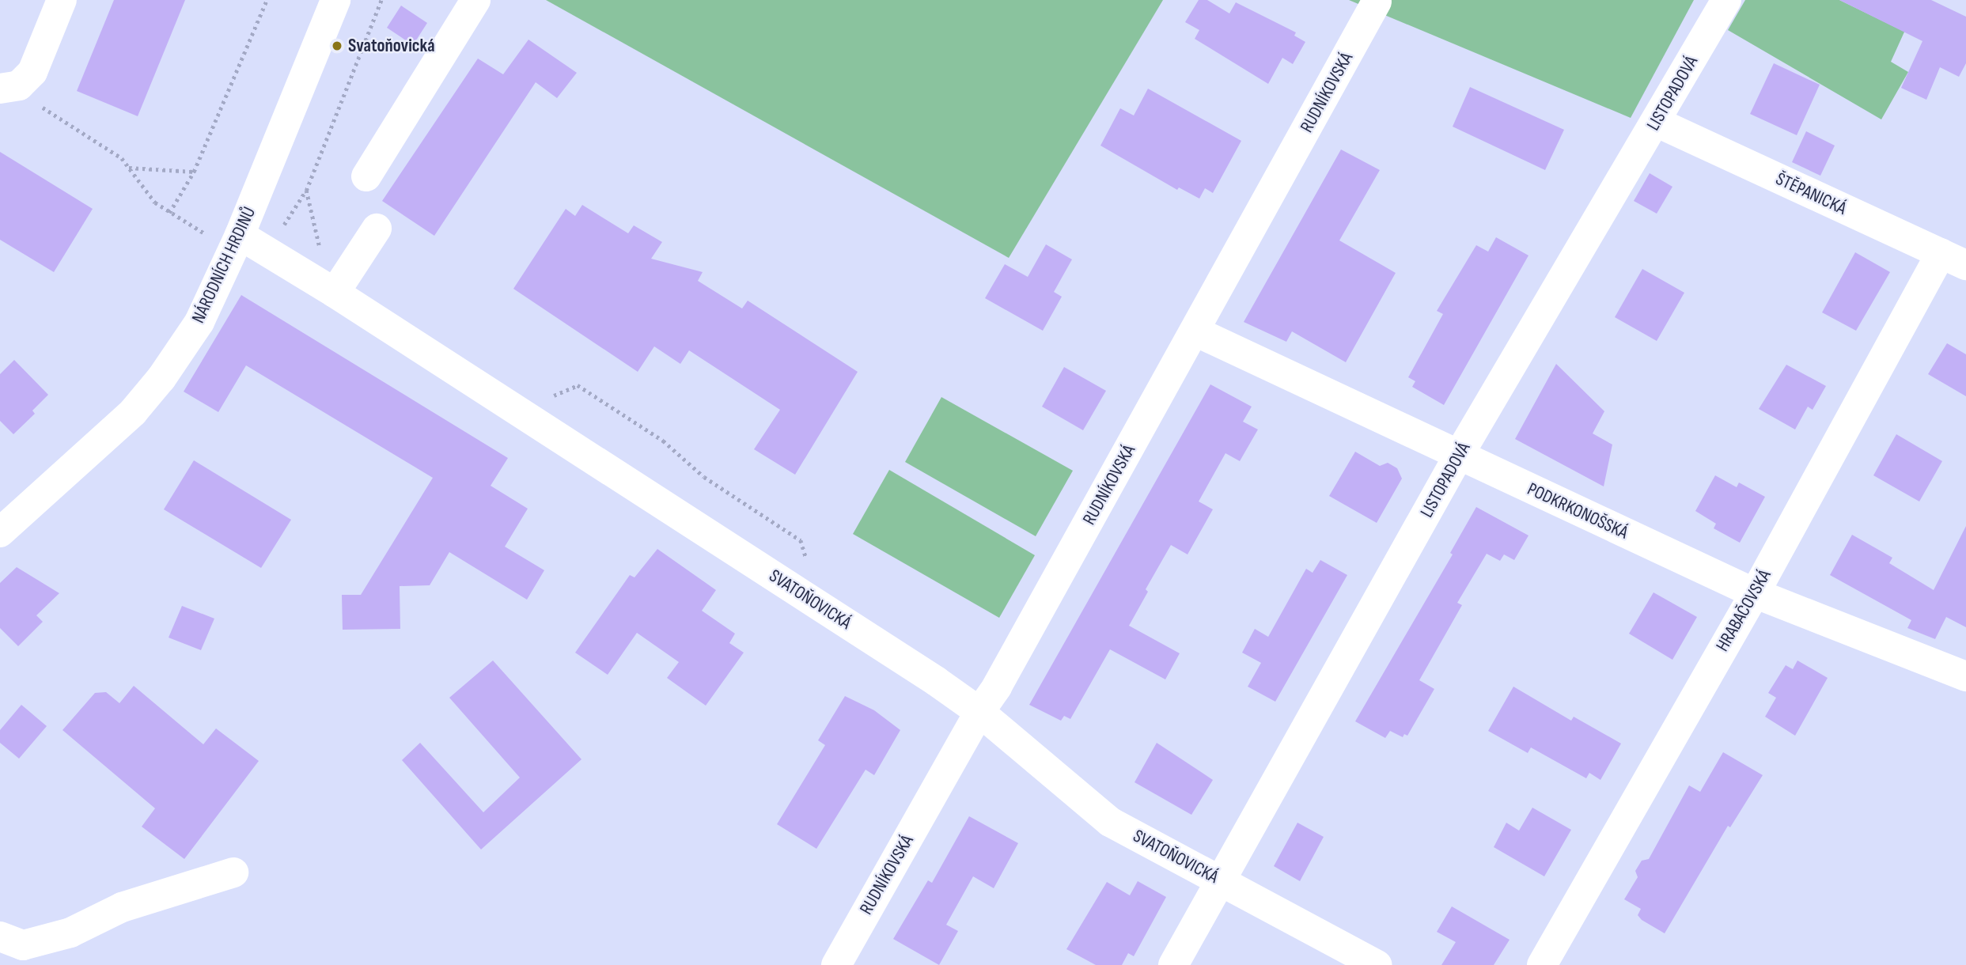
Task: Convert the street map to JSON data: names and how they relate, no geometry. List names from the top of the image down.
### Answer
{
  "streets": {
    "street": [
      "RUDNÍKOVSKÁ",
      "LISTOPADOVÁ",
      "ŠTĚPANICKÁ",
      "NÁRODNÍCH HRDINŮ",
      "PODKRKONOŠSKÁ",
      "SVATOŇOVICKÁ",
      "HRABAČOVSKÁ"
    ]
  },
  "crossings": [
    ["RUDNÍKOVSKÁ", "PODKRKONOŠSKÁ"],
    ["RUDNÍKOVSKÁ", "SVATOŇOVICKÁ"],
    ["LISTOPADOVÁ", "ŠTĚPANICKÁ"],
    ["LISTOPADOVÁ", "PODKRKONOŠSKÁ"],
    ["LISTOPADOVÁ", "SVATOŇOVICKÁ"],
    ["ŠTĚPANICKÁ", "HRABAČOVSKÁ"],
    ["NÁRODNÍCH HRDINŮ", "SVATOŇOVICKÁ"],
    ["PODKRKONOŠSKÁ", "HRABAČOVSKÁ"]
  ],
  "places": ["Svatoňovická"]
}
